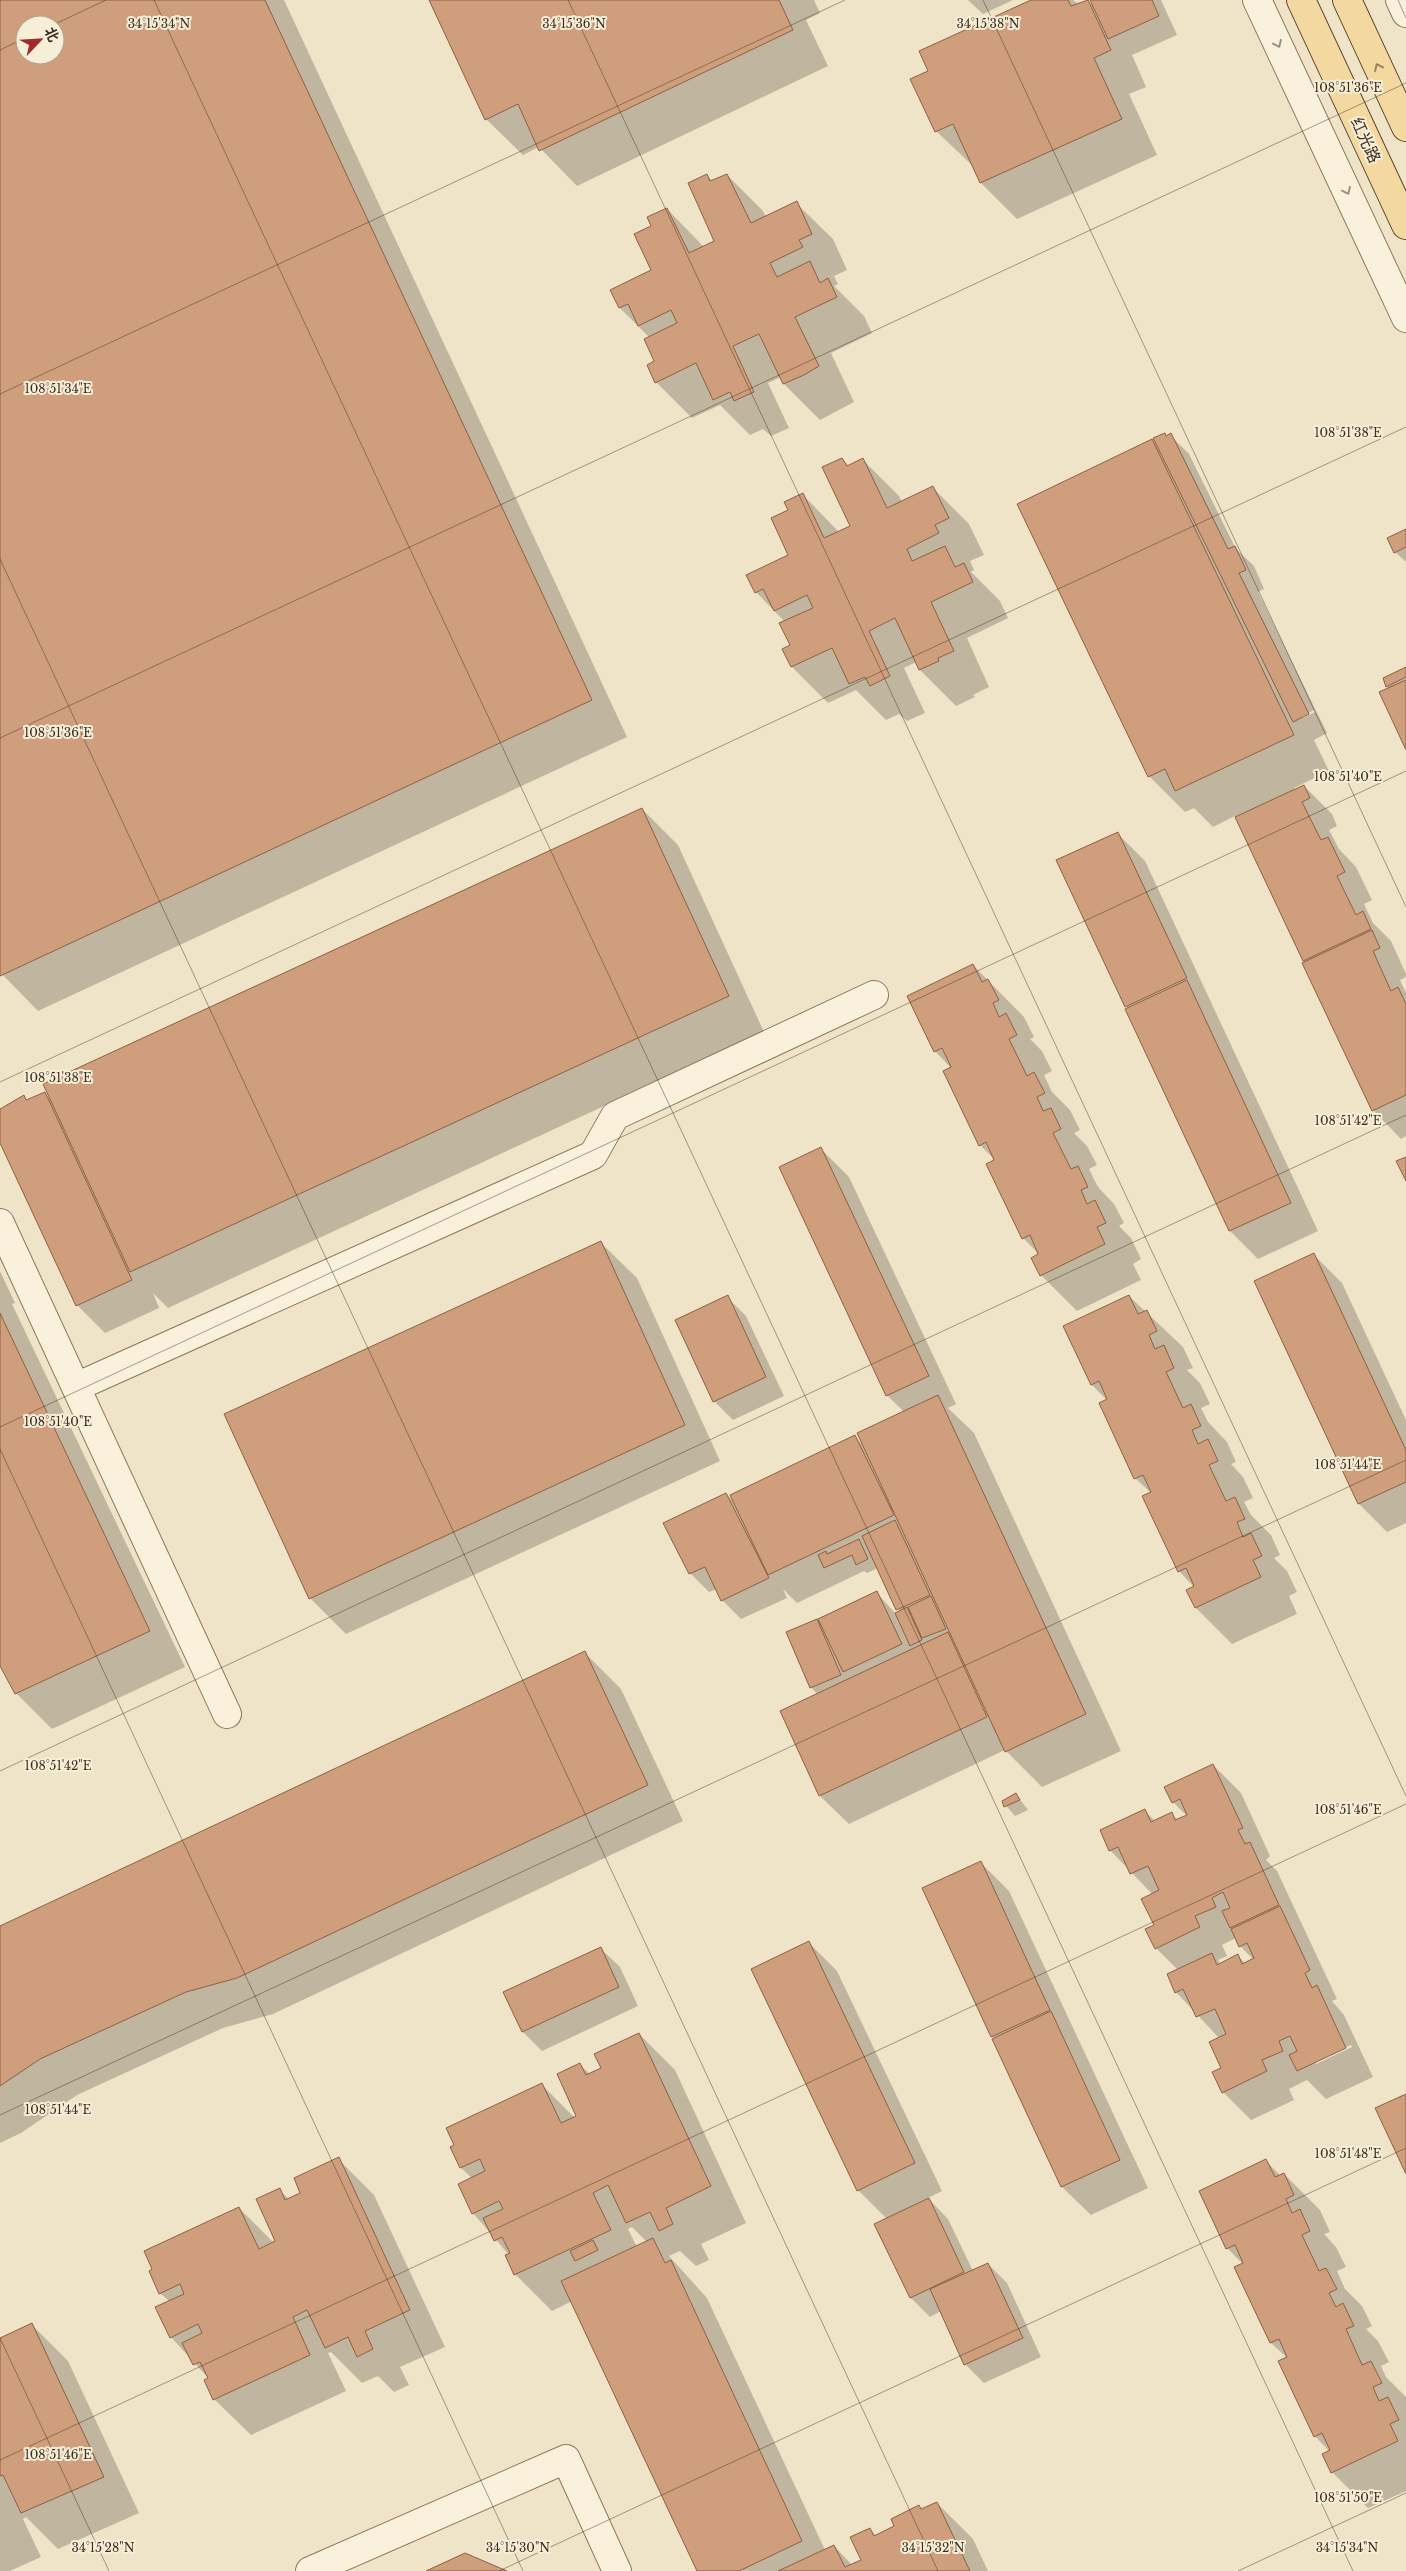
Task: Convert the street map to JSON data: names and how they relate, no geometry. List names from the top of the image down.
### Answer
{
  "streets": {
    "main road": ["红光路"]
  },
  "north": "top right",
  "coordinates": [
    "34°15'34\"N",
    "34°15'36\"N",
    "34°15'38\"N",
    "108°51'36\"E",
    "108°51'34\"E",
    "108°51'38\"E",
    "108°51'40\"E",
    "108°51'42\"E",
    "108°51'44\"E",
    "108°51'46\"E",
    "108°51'48\"E",
    "108°51'50\"E",
    "34°15'28\"N",
    "34°15'30\"N",
    "34°15'32\"N"
  ]
}
